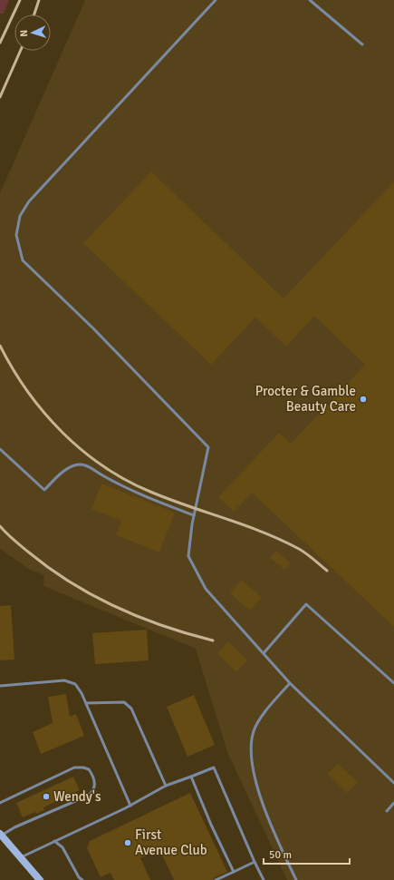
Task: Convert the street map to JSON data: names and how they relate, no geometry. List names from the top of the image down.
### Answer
{
  "places": ["Procter & Gamble Beauty Care", "Wendy's", "First Avenue Club"],
  "scale_bar": "50 m",
  "north": "left"
}
